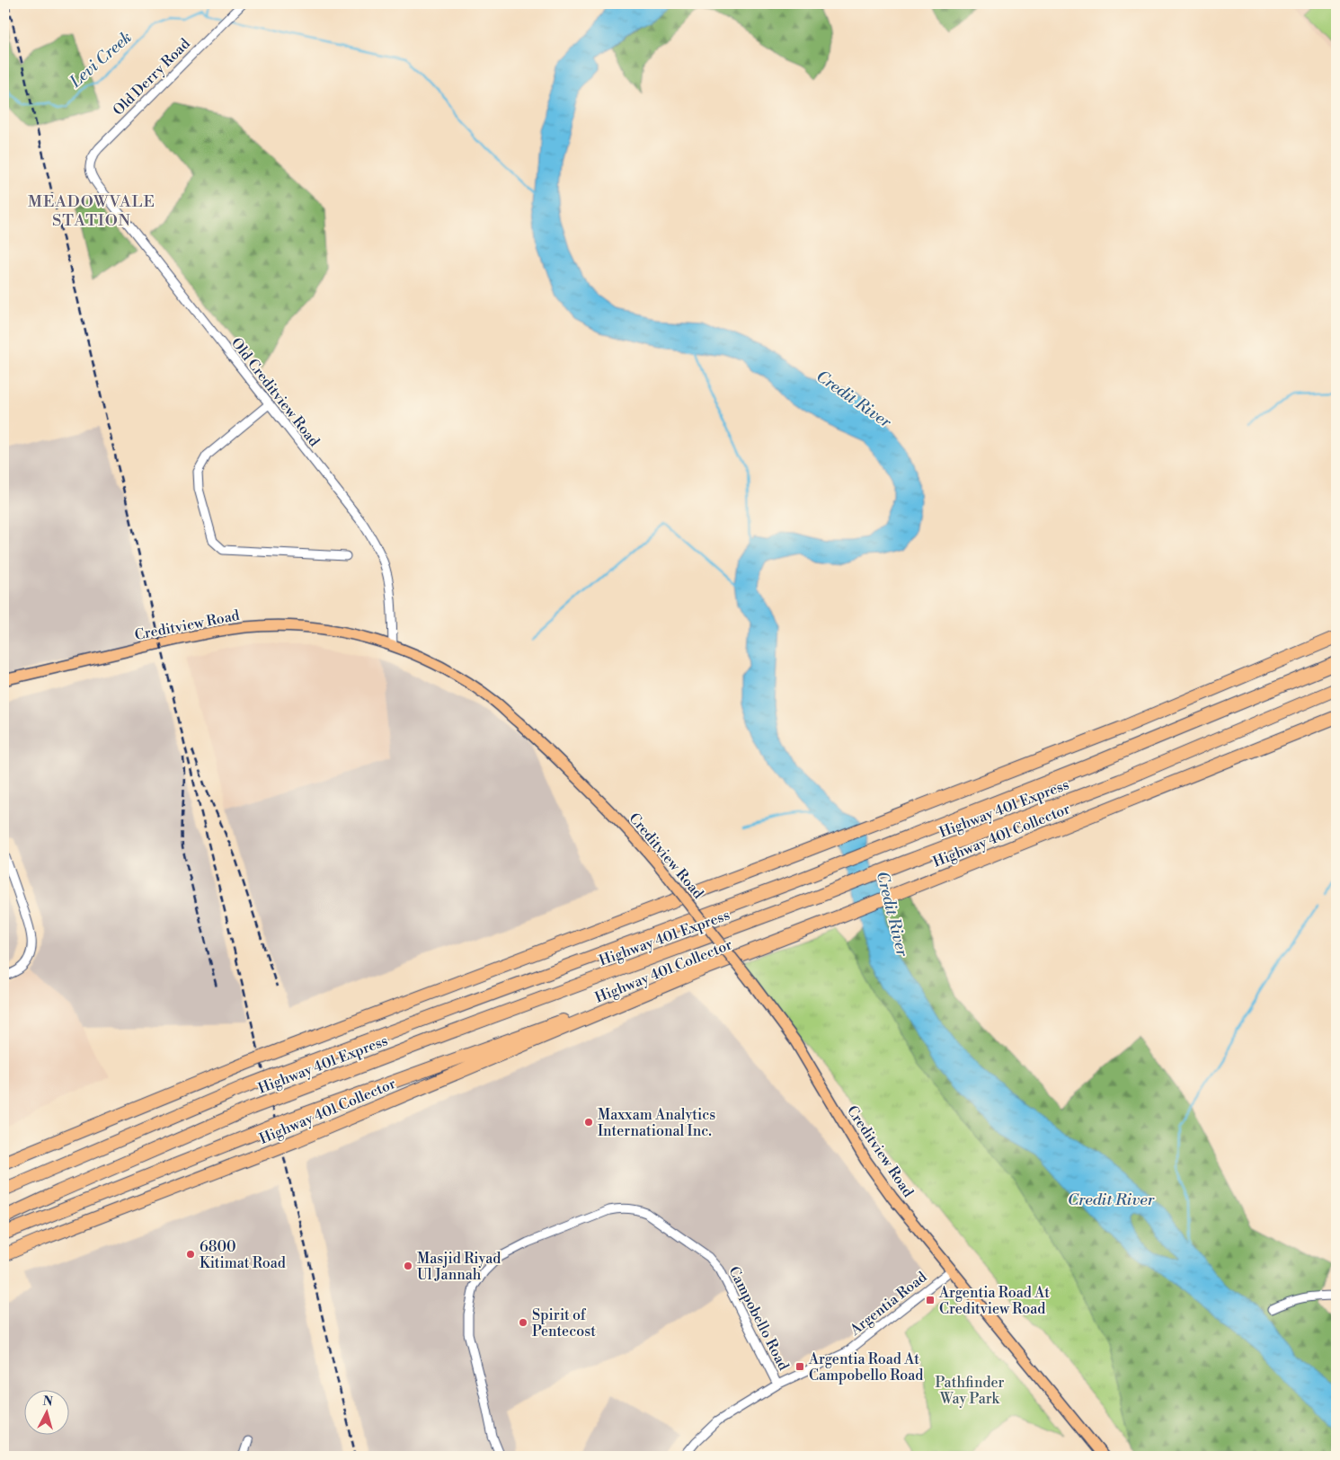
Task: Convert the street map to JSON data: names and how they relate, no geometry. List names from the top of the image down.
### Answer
{
  "streets": {
    "highway": ["Highway 401 Express", "Highway 401 Collector"],
    "main road": ["Creditview Road"],
    "street": [
      "Old Derry Road",
      "Old Creditview Road",
      "Argentia Road",
      "Campobello Road"
    ]
  },
  "crossings": [
    ["Old Derry Road", "Old Creditview Road"],
    ["Old Creditview Road", "Creditview Road"],
    ["Creditview Road", "Argentia Road"],
    ["Argentia Road", "Campobello Road"]
  ],
  "districts": ["MEADOWVALE STATION"],
  "water": ["Levi Creek", "Credit River"],
  "parks": ["Pathfinder Way Park"],
  "places": {
    "other": [
      "Maxxam Analytics International Inc.",
      "6800 Kitimat Road",
      "Masjid Riyad Ul Jannah",
      "Spirit of Pentecost"
    ],
    "transit": ["Argentia Road At Creditview Road", "Argentia Road At Campobello Road"]
  },
  "north": "top"
}
